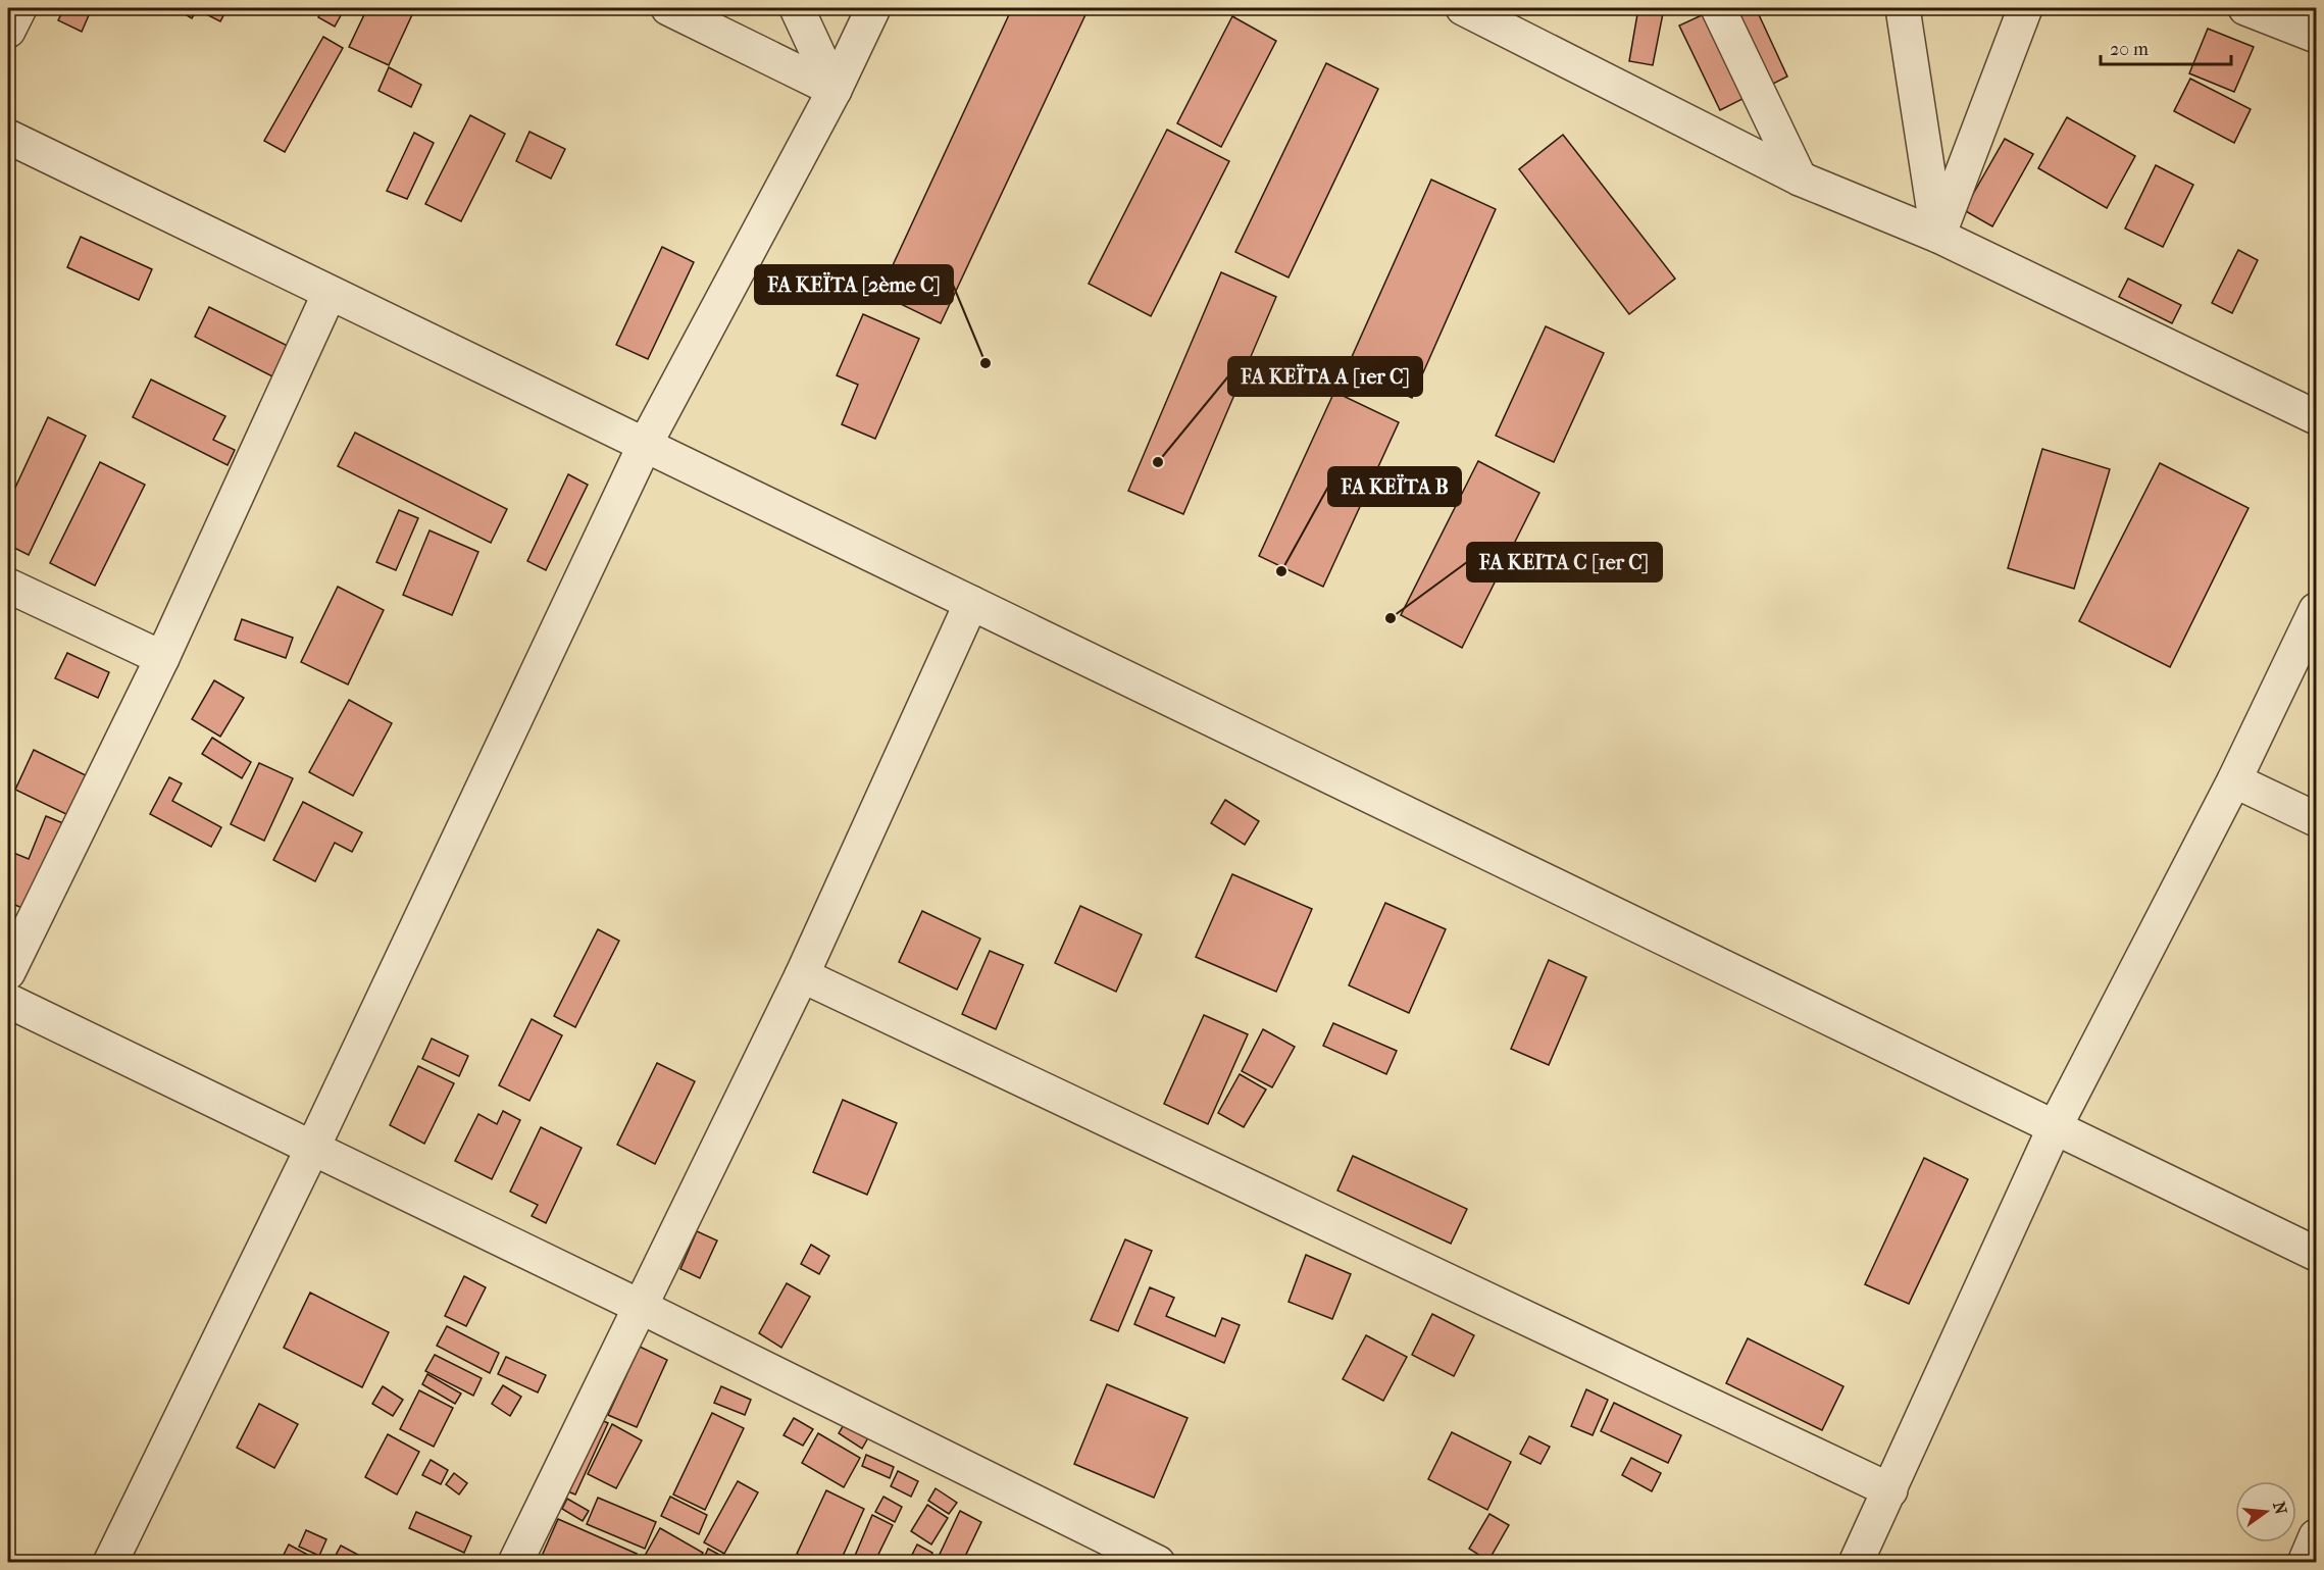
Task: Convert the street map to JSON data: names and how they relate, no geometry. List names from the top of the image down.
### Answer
{
  "places": [
    "FA KEÏTA [2ème C]",
    "FA KEÏTA A [1er C]",
    "FA KEÏTA B",
    "FA KEITA C [1er C]"
  ],
  "scale_bar": "20 m",
  "north": "right"
}
